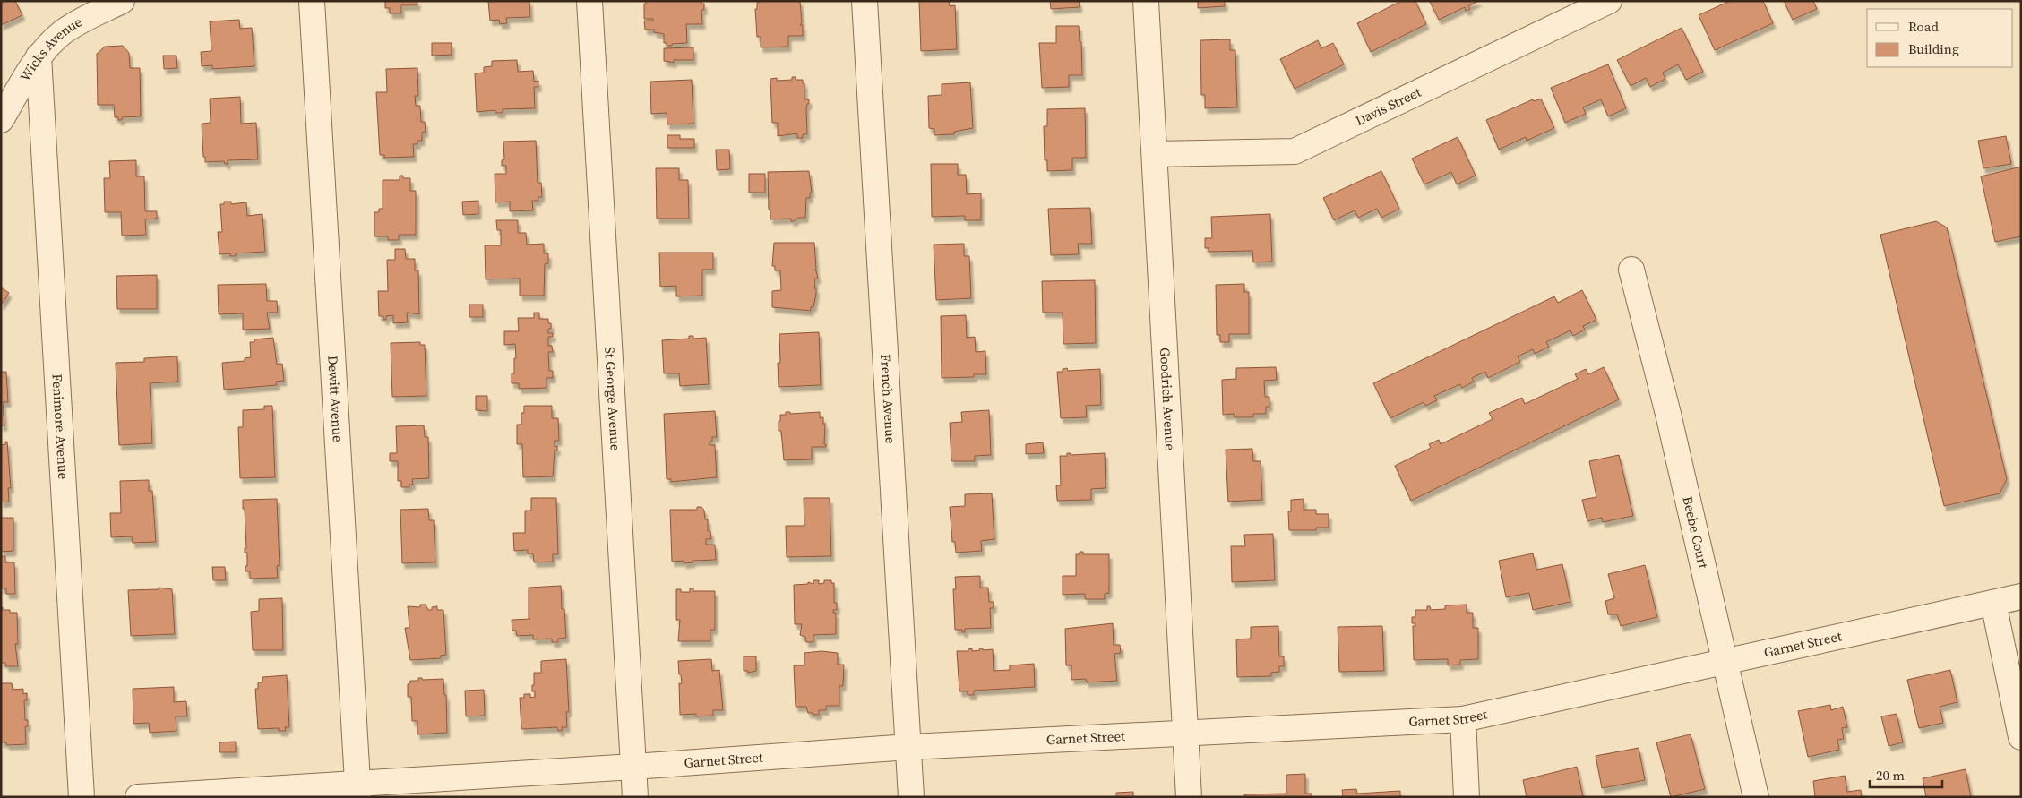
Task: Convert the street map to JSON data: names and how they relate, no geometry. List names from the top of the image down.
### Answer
{
  "streets": {
    "street": [
      "Wicks Avenue",
      "Davis Street",
      "Dewitt Avenue",
      "St George Avenue",
      "Goodrich Avenue",
      "French Avenue",
      "Fenimore Avenue",
      "Beebe Court",
      "Garnet Street"
    ]
  },
  "crossings": [
    ["Wicks Avenue", "Fenimore Avenue"],
    ["Davis Street", "Goodrich Avenue"],
    ["Dewitt Avenue", "Garnet Street"],
    ["St George Avenue", "Garnet Street"],
    ["Goodrich Avenue", "Garnet Street"],
    ["French Avenue", "Garnet Street"],
    ["Beebe Court", "Garnet Street"]
  ],
  "legend": ["Road", "Building"],
  "scale_bar": "20 m"
}
